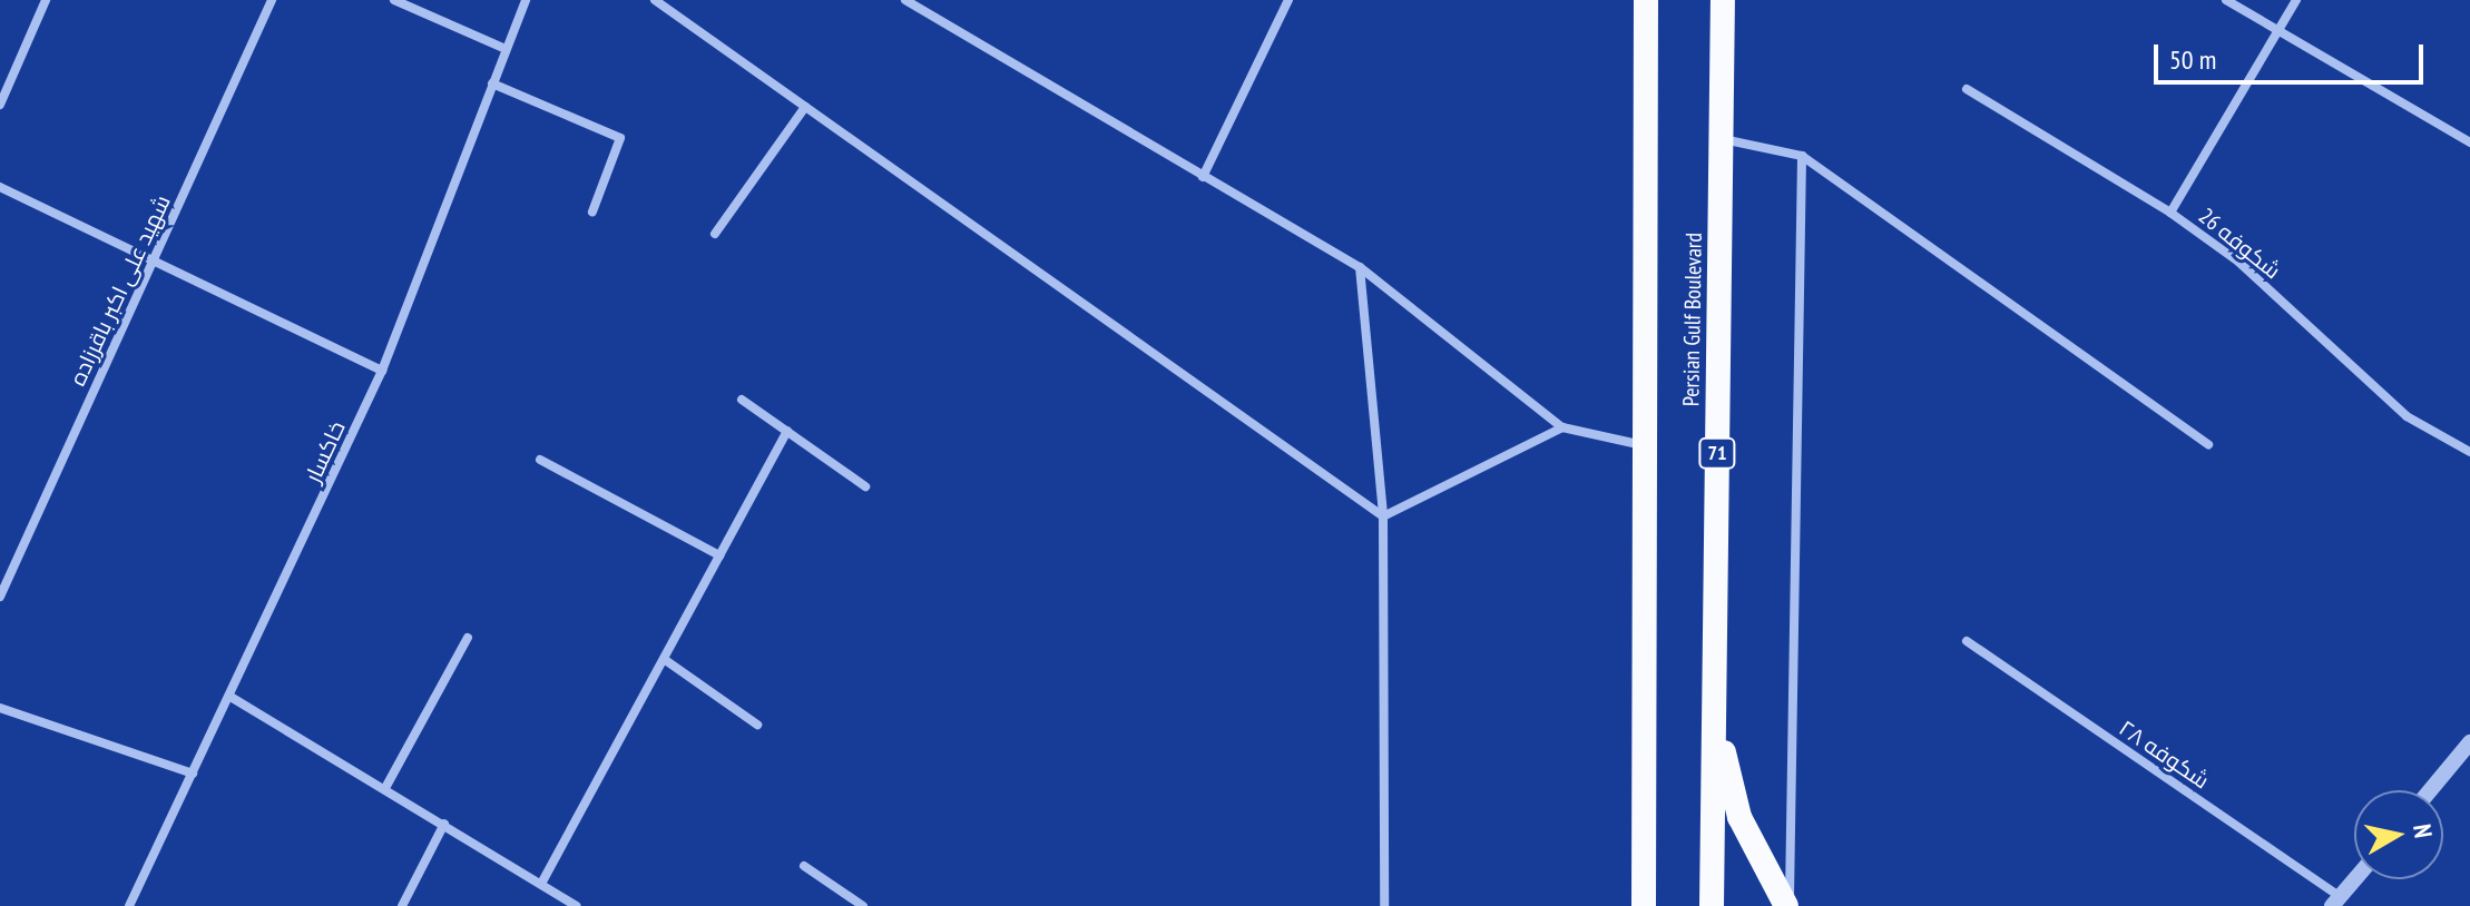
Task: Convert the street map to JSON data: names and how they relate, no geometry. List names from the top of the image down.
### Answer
{
  "streets": {
    "highway": ["Persian Gulf Boulevard", "71"],
    "street": [
      "شکوفه 26",
      "شهید علی اکبر باقرزاده",
      "خاکسار",
      "شکوفه ۲۸"
    ]
  },
  "scale_bar": "50 m",
  "north": "right"
}
